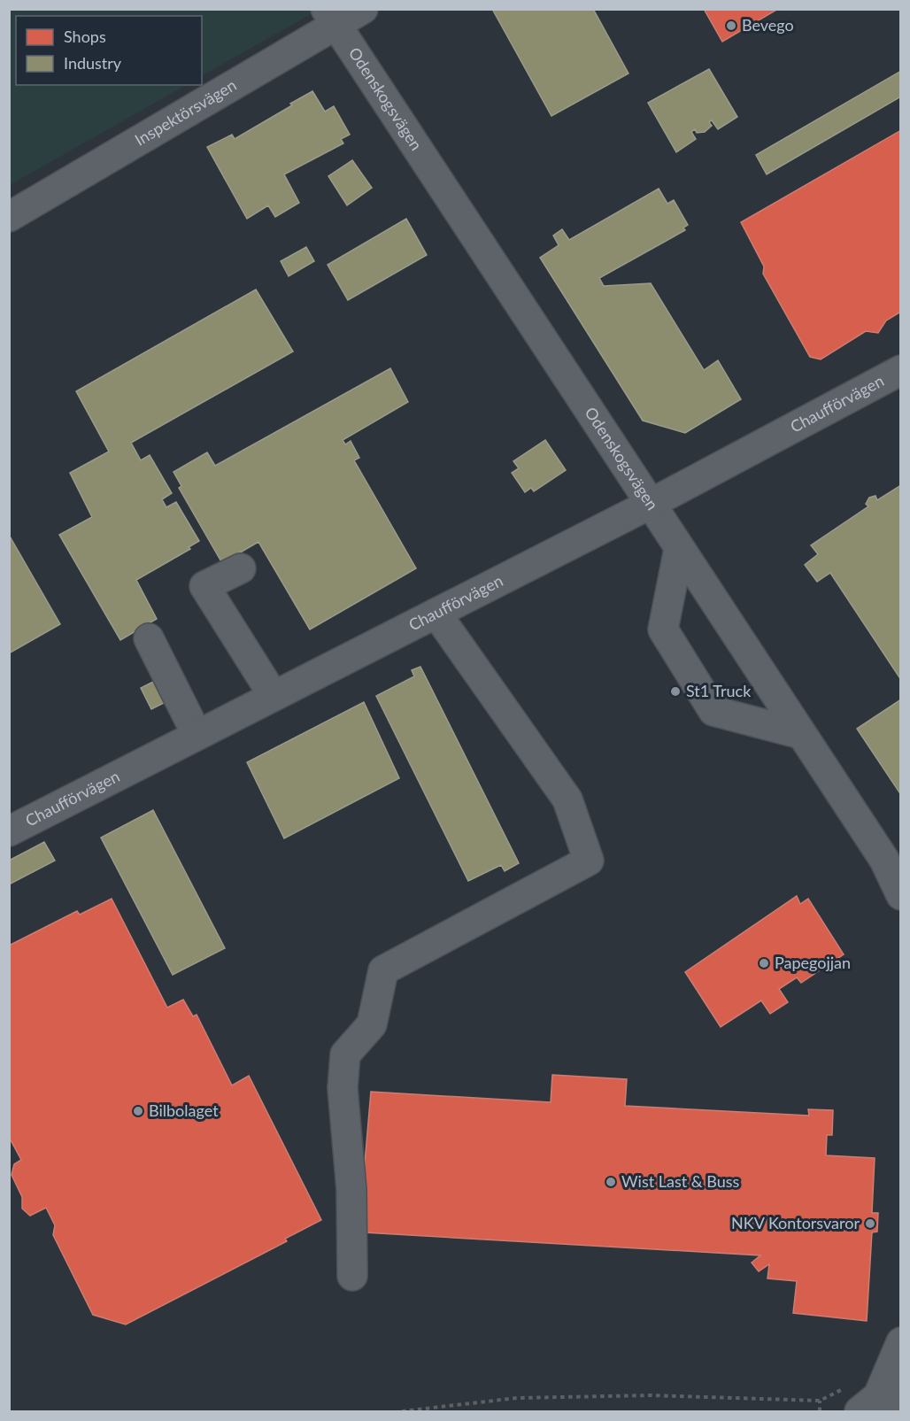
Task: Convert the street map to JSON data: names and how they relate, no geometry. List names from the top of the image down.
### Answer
{
  "streets": {
    "street": ["Odenskogsvägen", "Inspektörsvägen", "Chaufförvägen"]
  },
  "crossings": [
    ["Odenskogsvägen", "Inspektörsvägen"],
    ["Odenskogsvägen", "Chaufförvägen"]
  ],
  "places": [
    "Bevego",
    "St1 Truck",
    "Papegojjan",
    "Bilbolaget",
    "Wist Last & Buss",
    "NKV Kontorsvaror"
  ],
  "legend": ["Shops", "Industry"]
}
